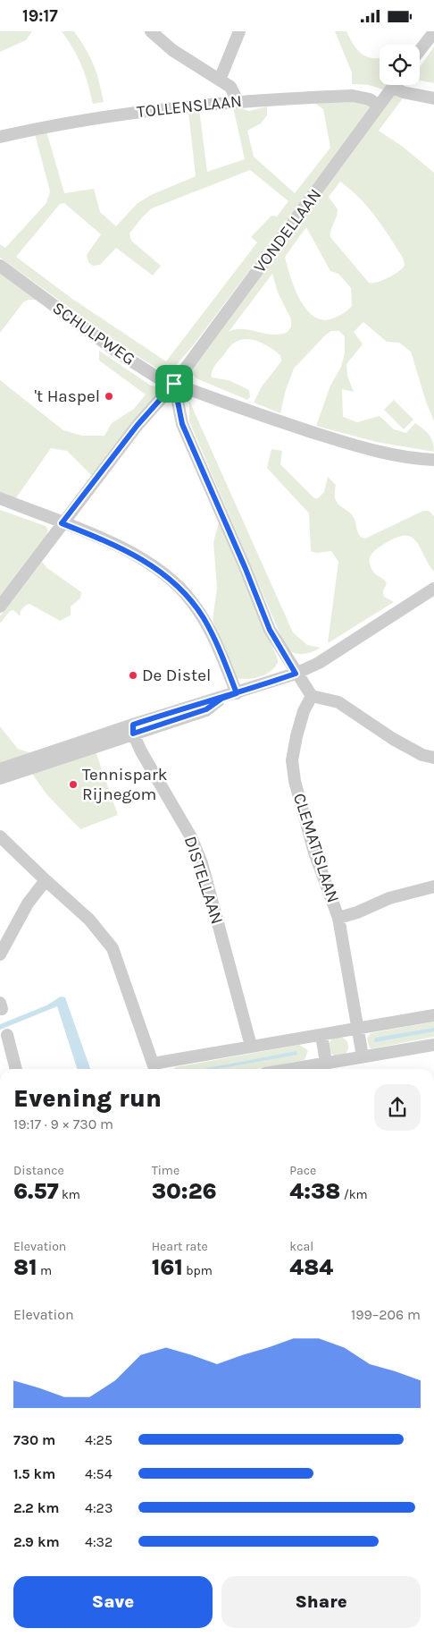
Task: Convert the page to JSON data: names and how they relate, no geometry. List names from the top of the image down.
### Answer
{
  "streets": {
    "street": [
      "TOLLENSLAAN",
      "VONDELLAAN",
      "SCHULPWEG",
      "CLEMATISLAAN",
      "DISTELLAAN"
    ]
  },
  "crossings": [
    ["TOLLENSLAAN", "VONDELLAAN"],
    ["VONDELLAAN", "SCHULPWEG"]
  ],
  "places": ["'t Haspel", "De Distel", "Tennispark Rijnegom"],
  "page": {
    "status": "19:17",
    "heading": ["Evening run", "19:17 · 9 × 730 m"],
    "stats": [
      ["Distance", "6.57 km"],
      ["Time", "30:26"],
      ["Pace", "4:38 /km"],
      ["Elevation", "81 m"],
      ["Heart rate", "161 bpm"],
      ["kcal", "484"]
    ],
    "chart": ["Elevation", "199–206 m"],
    "list": [
      {
        "name": "730 m",
        "note": "4:25"
      },
      {
        "name": "1.5 km",
        "note": "4:54"
      },
      {
        "name": "2.2 km",
        "note": "4:23"
      },
      {
        "name": "2.9 km",
        "note": "4:32"
      }
    ],
    "buttons": ["Save", "Share"]
  }
}
